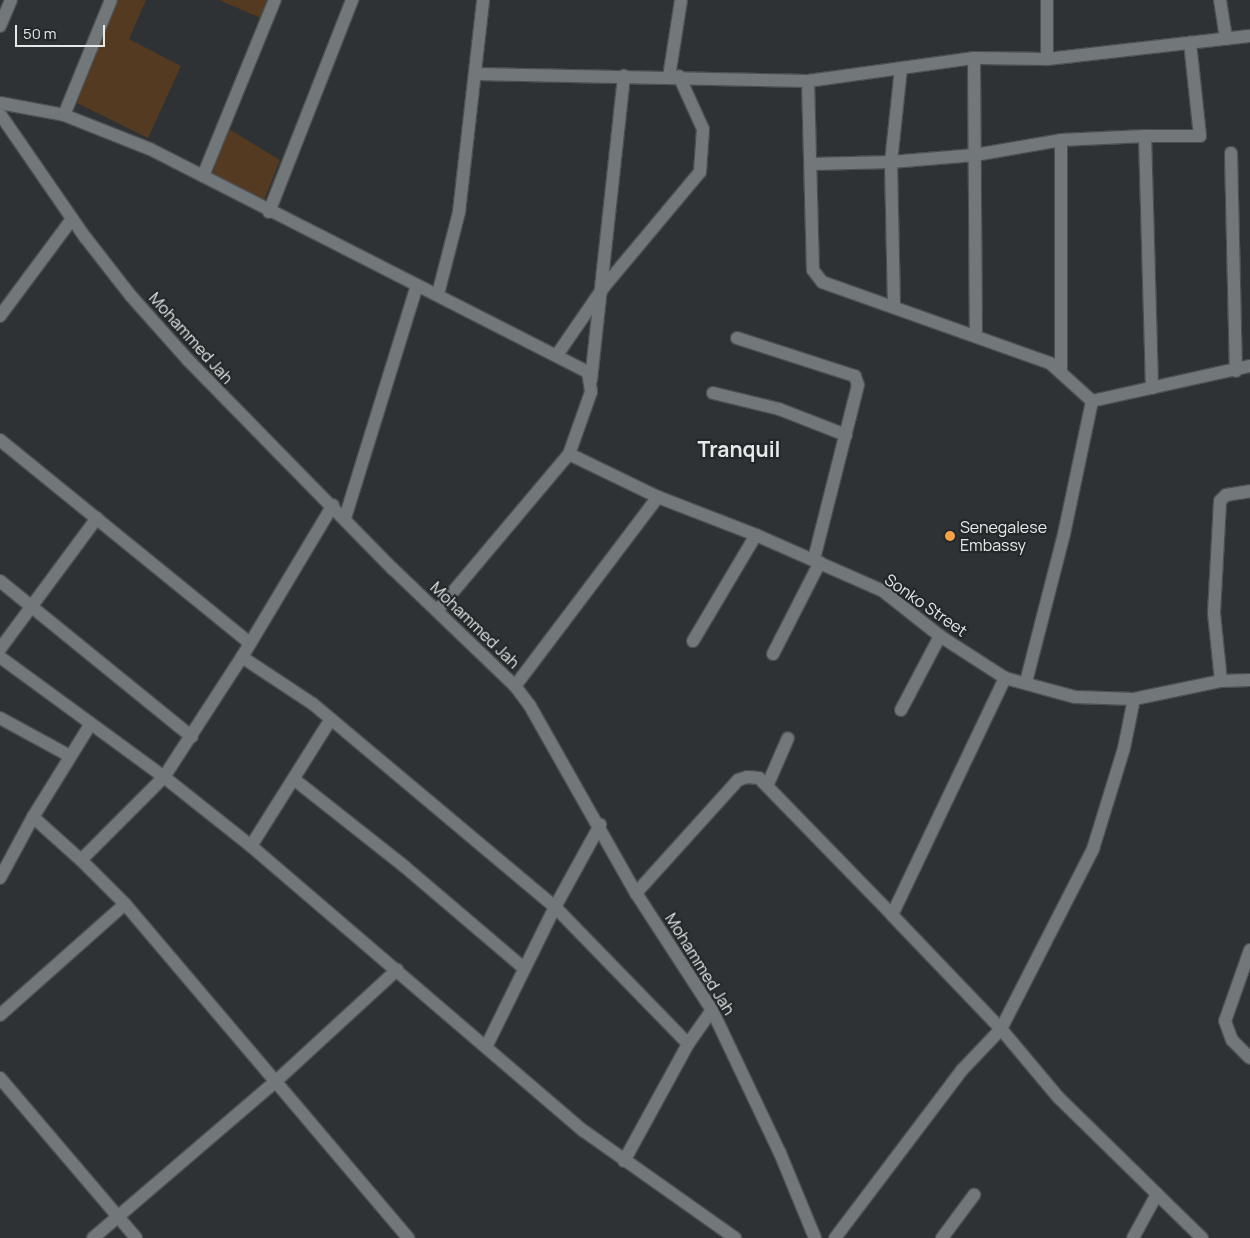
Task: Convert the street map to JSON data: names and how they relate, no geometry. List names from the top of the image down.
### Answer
{
  "streets": {
    "street": ["Mohammed Jah", "Sonko Street"]
  },
  "districts": ["Tranquil"],
  "places": ["Senegalese Embassy"],
  "scale_bar": "50 m"
}
